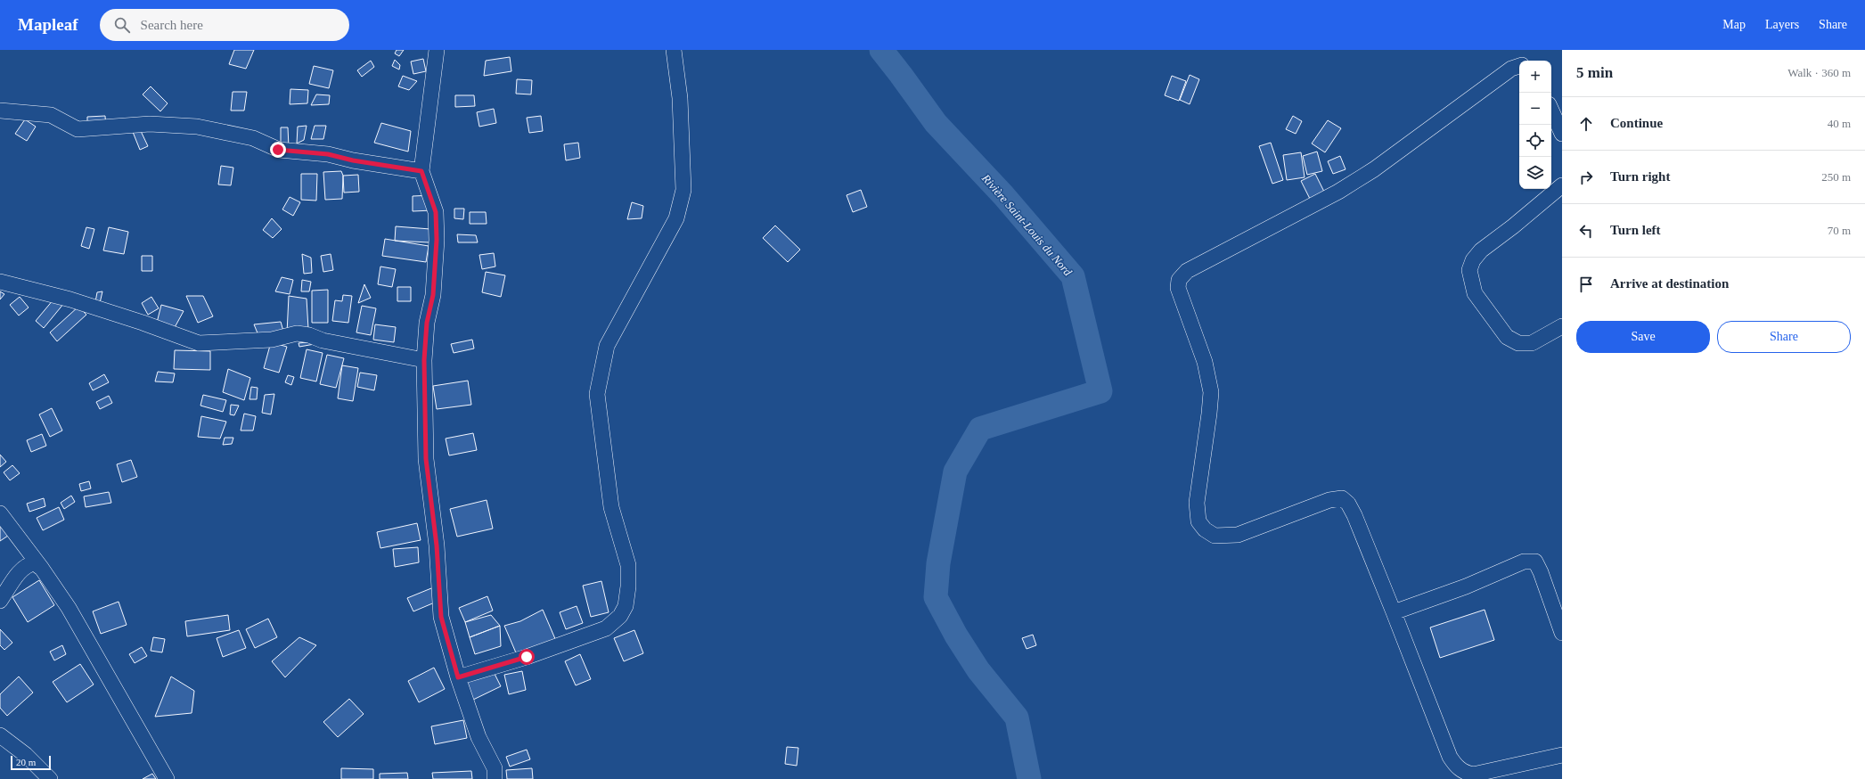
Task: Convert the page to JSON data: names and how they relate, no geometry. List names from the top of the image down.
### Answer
{
  "water": ["Rivière Saint-Louis du Nord"],
  "scale_bar": "20 m",
  "page": {
    "header": "Mapleaf",
    "search": "Search here",
    "nav": ["Map", "Layers", "Share"],
    "heading": ["5 min", "Walk · 360 m"],
    "map_buttons": ["+", "−"],
    "list": [
      ["Continue", "40 m"],
      ["Turn right", "250 m"],
      ["Turn left", "70 m"],
      "Arrive at destination"
    ],
    "buttons": ["Save", "Share"],
    "scale": "20 m"
  }
}
